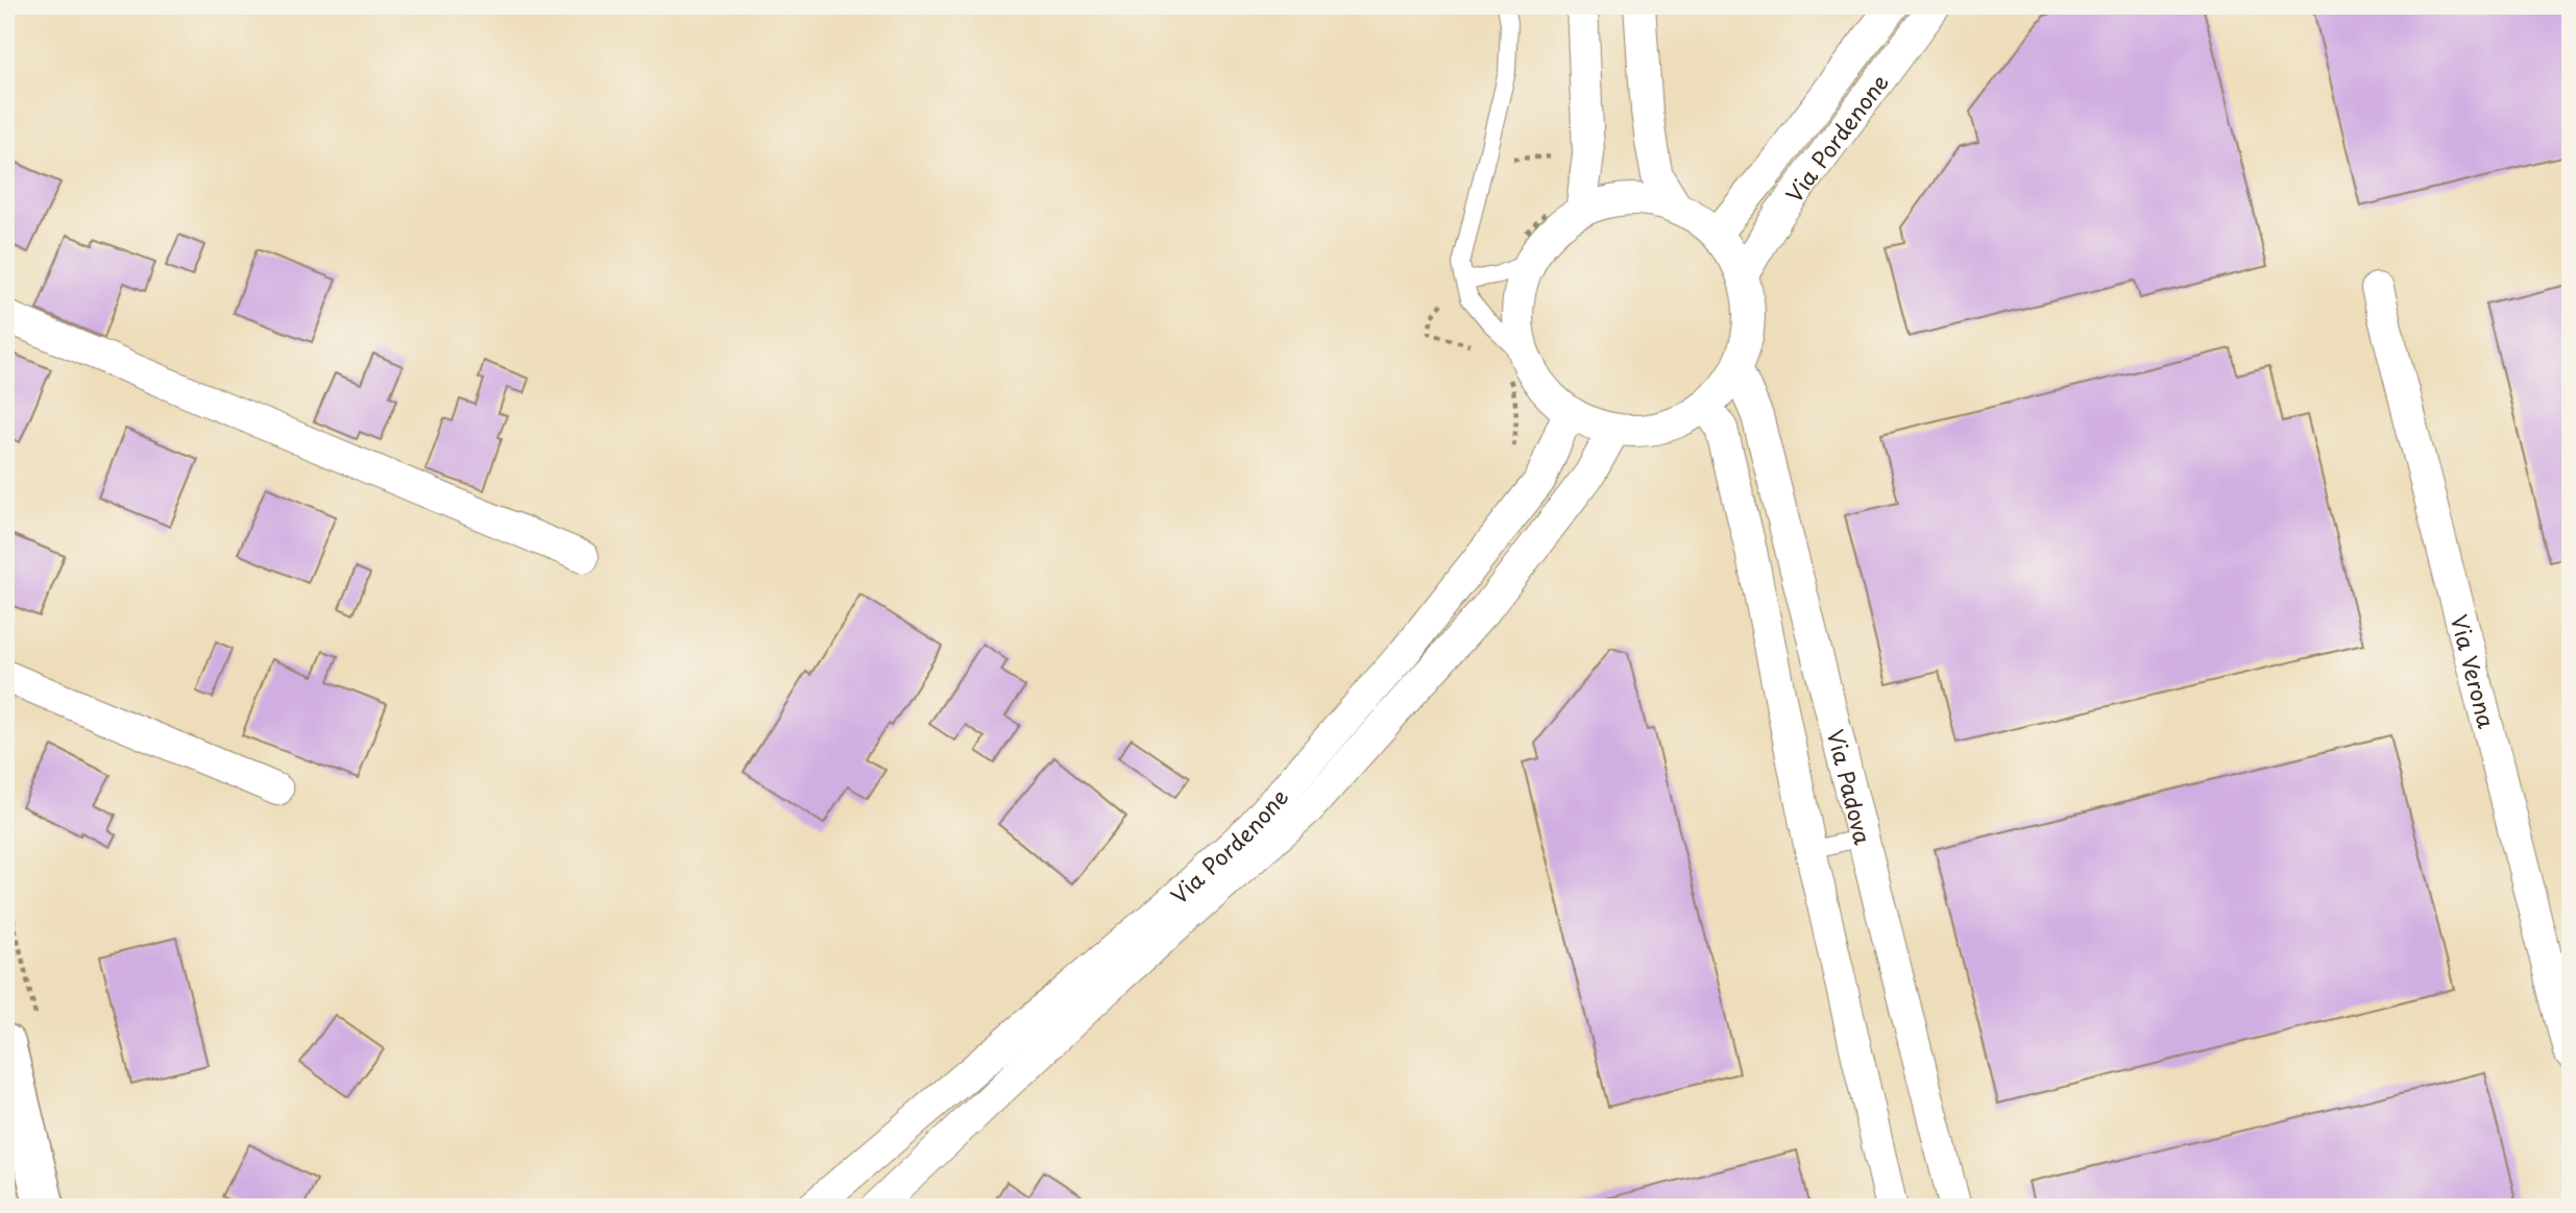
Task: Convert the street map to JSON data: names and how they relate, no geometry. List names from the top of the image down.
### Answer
{
  "streets": {
    "street": ["Via Pordenone", "Via Verona", "Via Padova"]
  },
  "crossings": [
    ["Via Pordenone", "Via Padova"]
  ]
}
